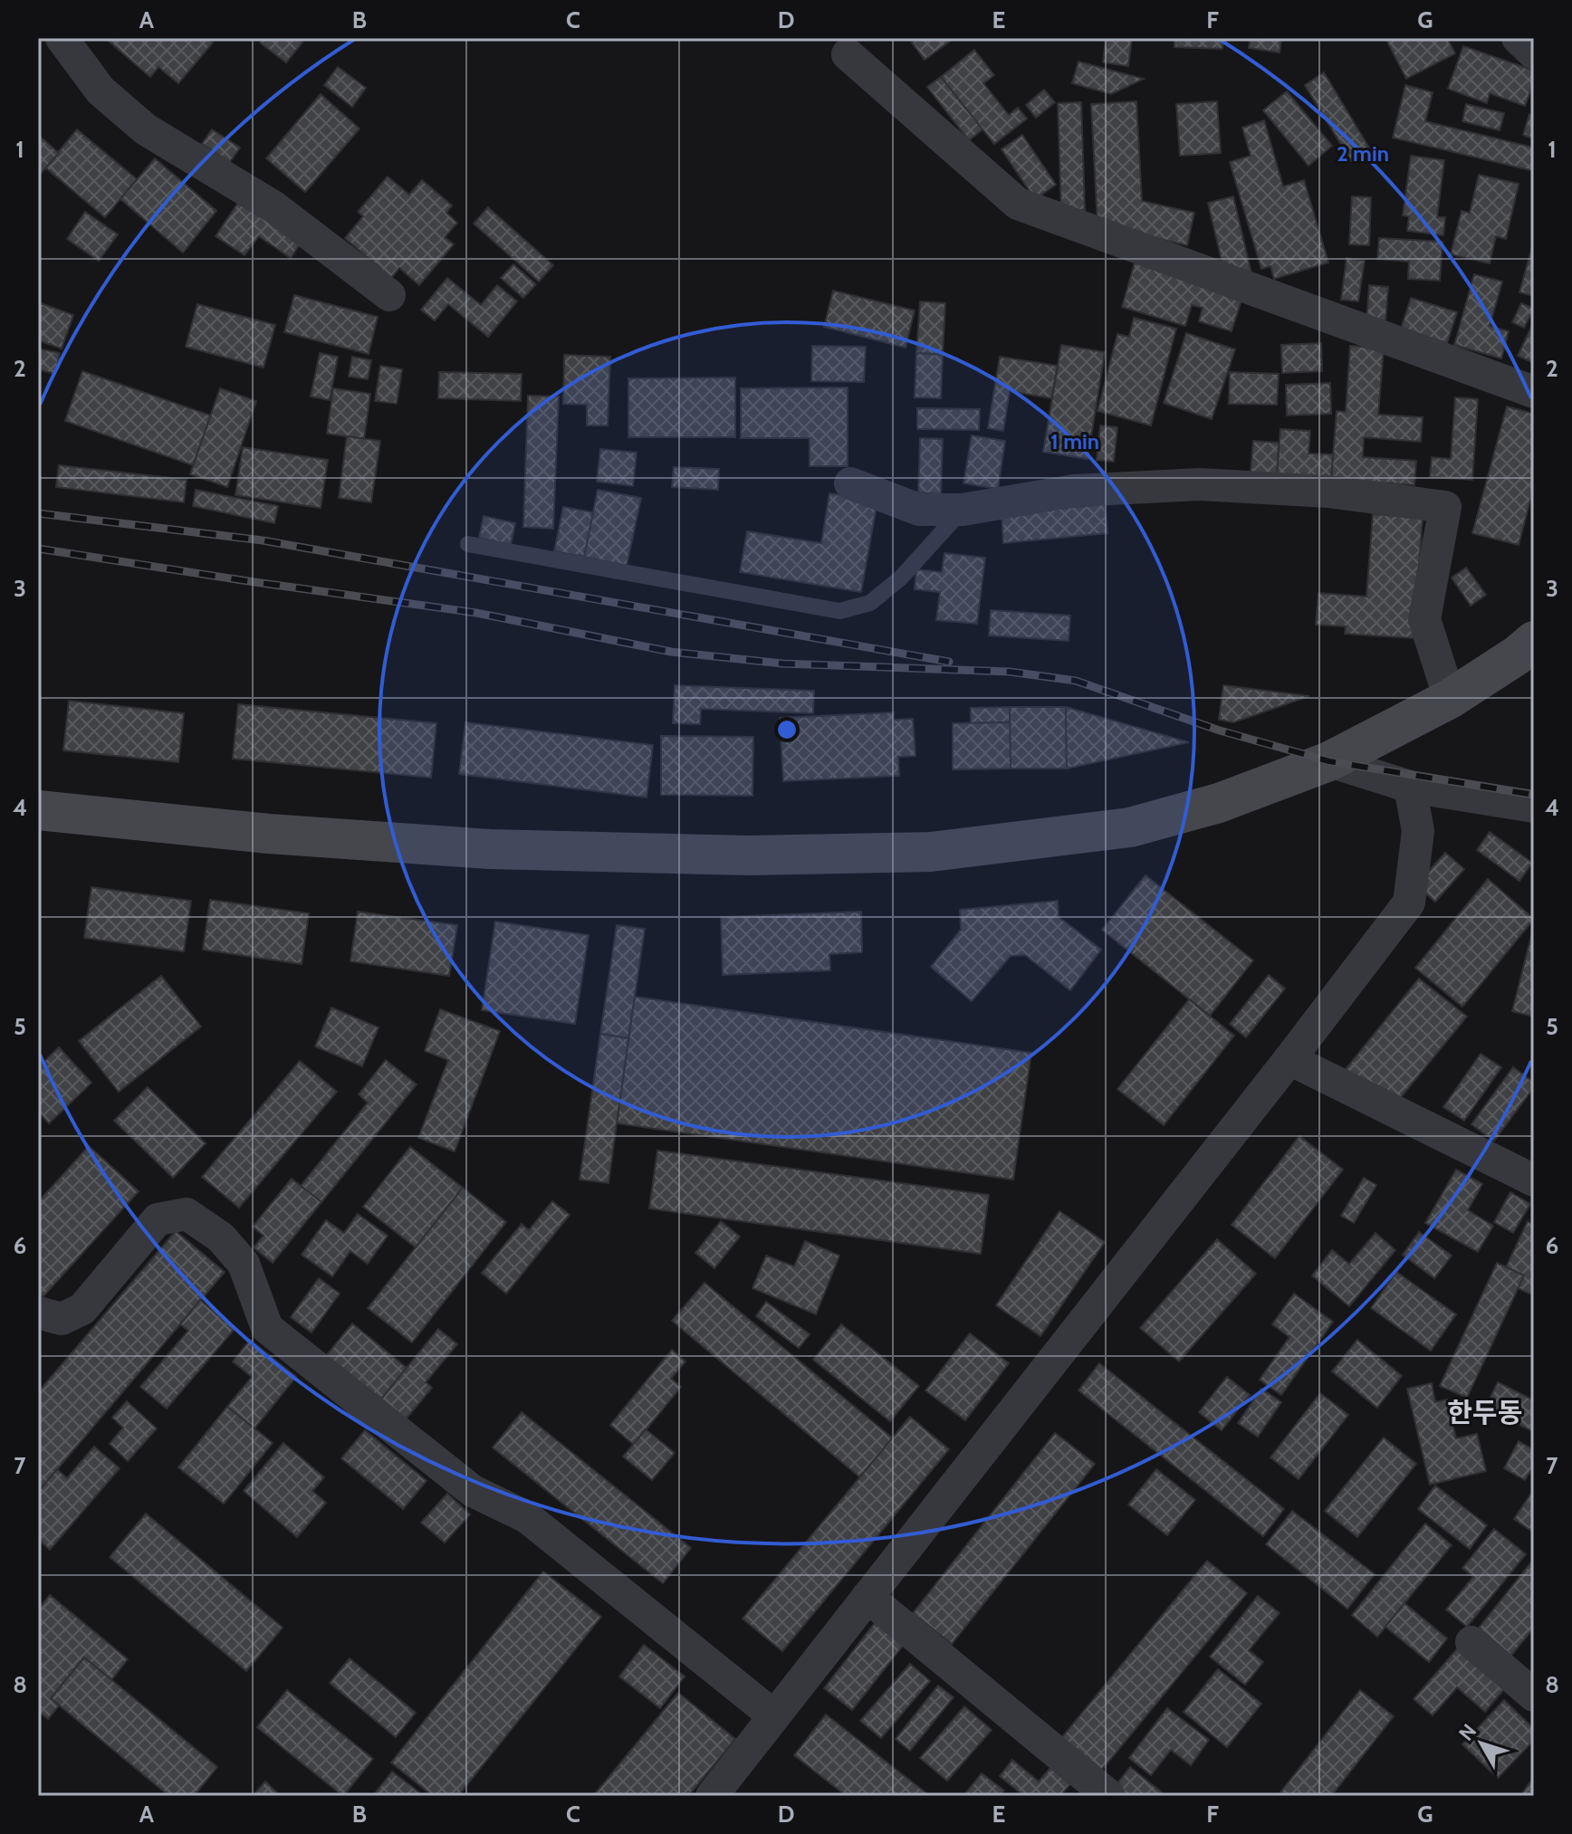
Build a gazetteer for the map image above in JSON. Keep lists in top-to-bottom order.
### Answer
{
  "districts": ["한두동"],
  "north": "top left",
  "grid": {
    "columns": [
      "A",
      "B",
      "C",
      "D",
      "E",
      "F",
      "G"
    ],
    "rows": [
      "1",
      "2",
      "3",
      "4",
      "5",
      "6",
      "7",
      "8"
    ]
  },
  "rings": ["2 min", "1 min"]
}
